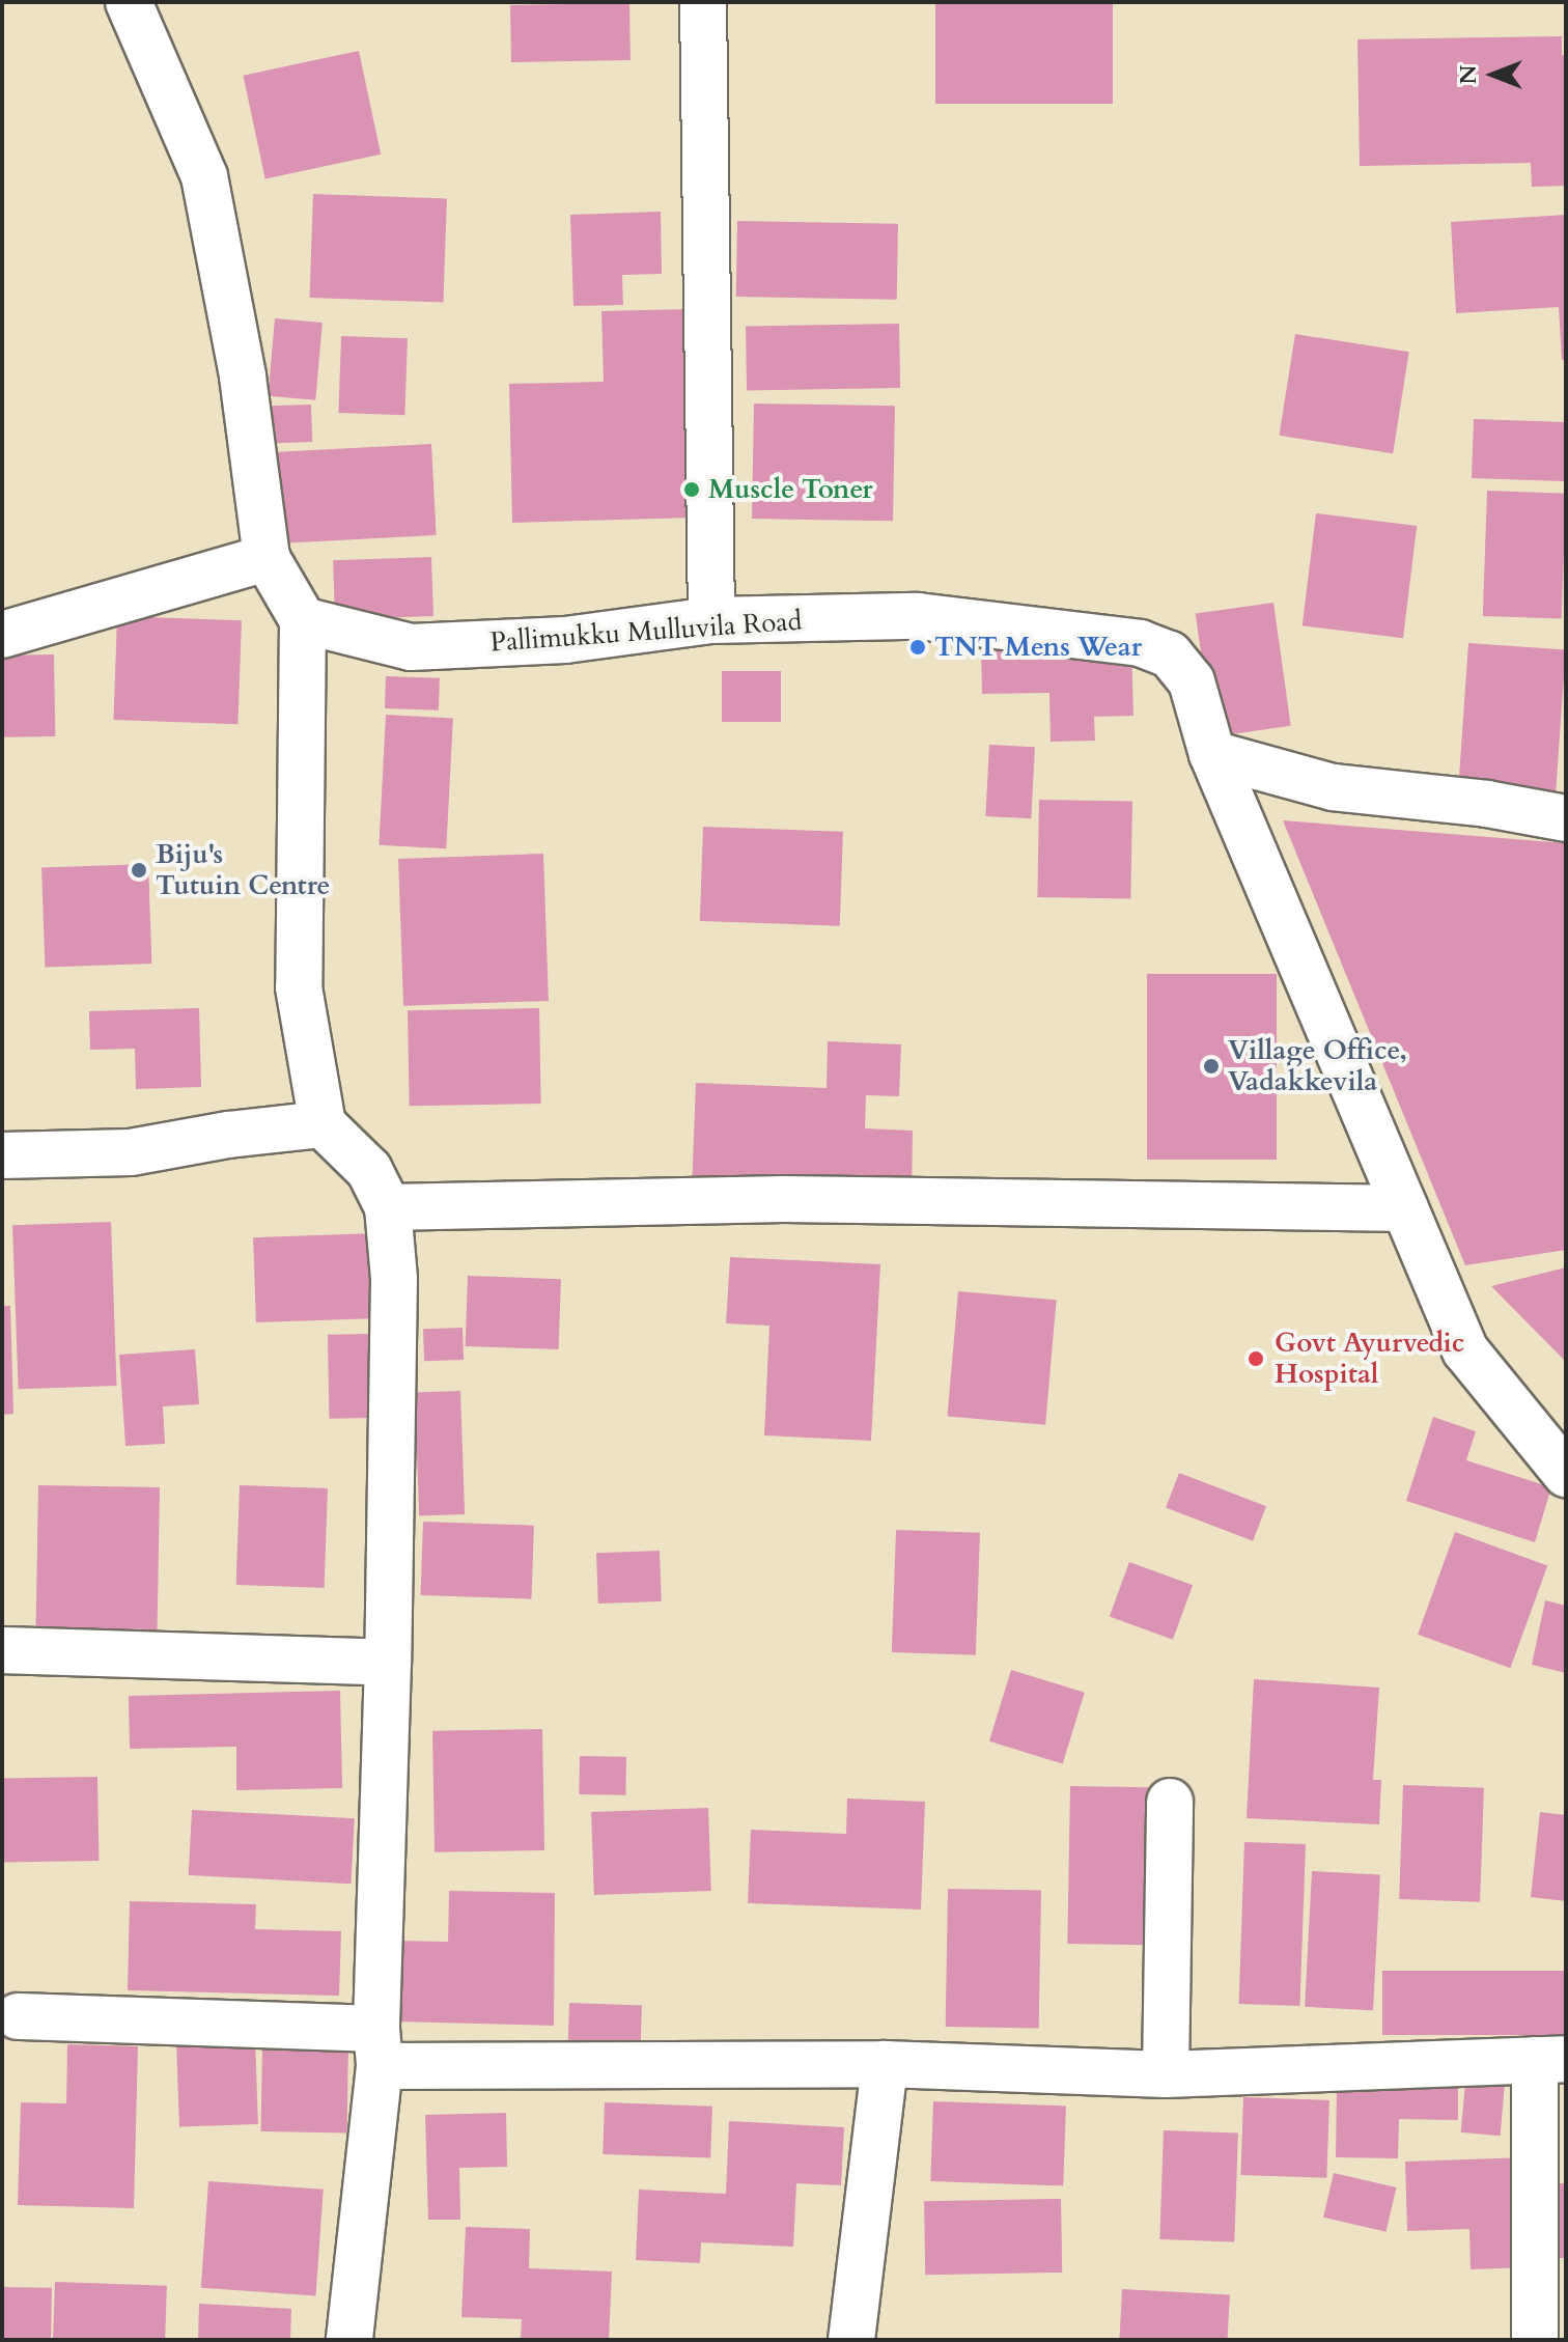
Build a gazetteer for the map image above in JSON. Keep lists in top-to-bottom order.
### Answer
{
  "streets": {
    "street": ["Pallimukku Mulluvila Road"]
  },
  "places": [
    "Muscle Toner",
    "TNT Mens Wear",
    "Biju's Tutuin Centre",
    "Village Office, Vadakkevila",
    "Govt Ayurvedic Hospital"
  ],
  "north": "left"
}
